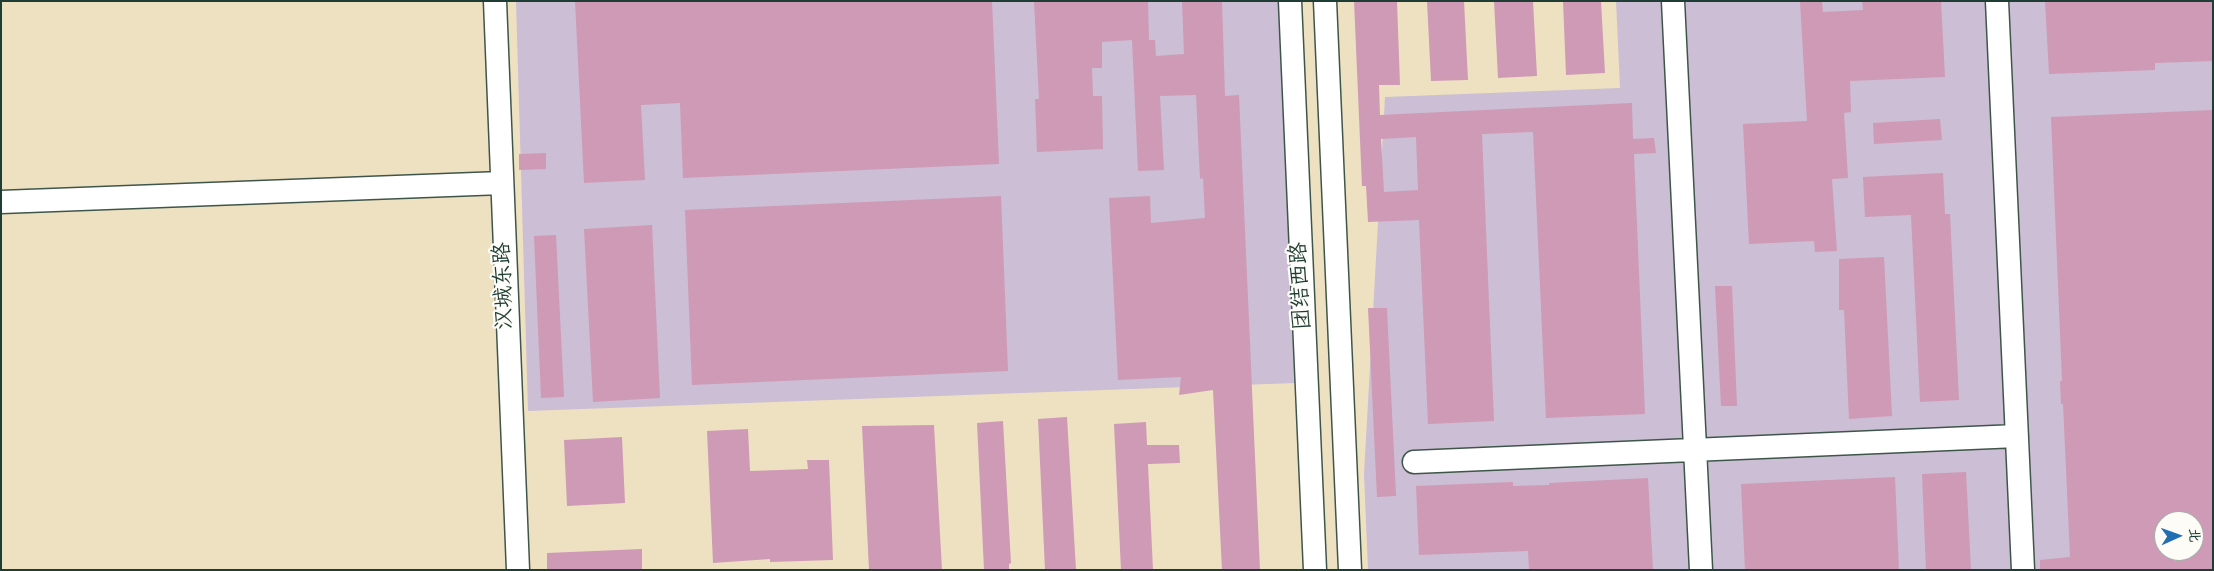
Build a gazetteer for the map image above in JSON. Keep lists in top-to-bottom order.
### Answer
{
  "streets": {
    "street": ["汉城东路", "团结西路"]
  },
  "north": "right"
}
